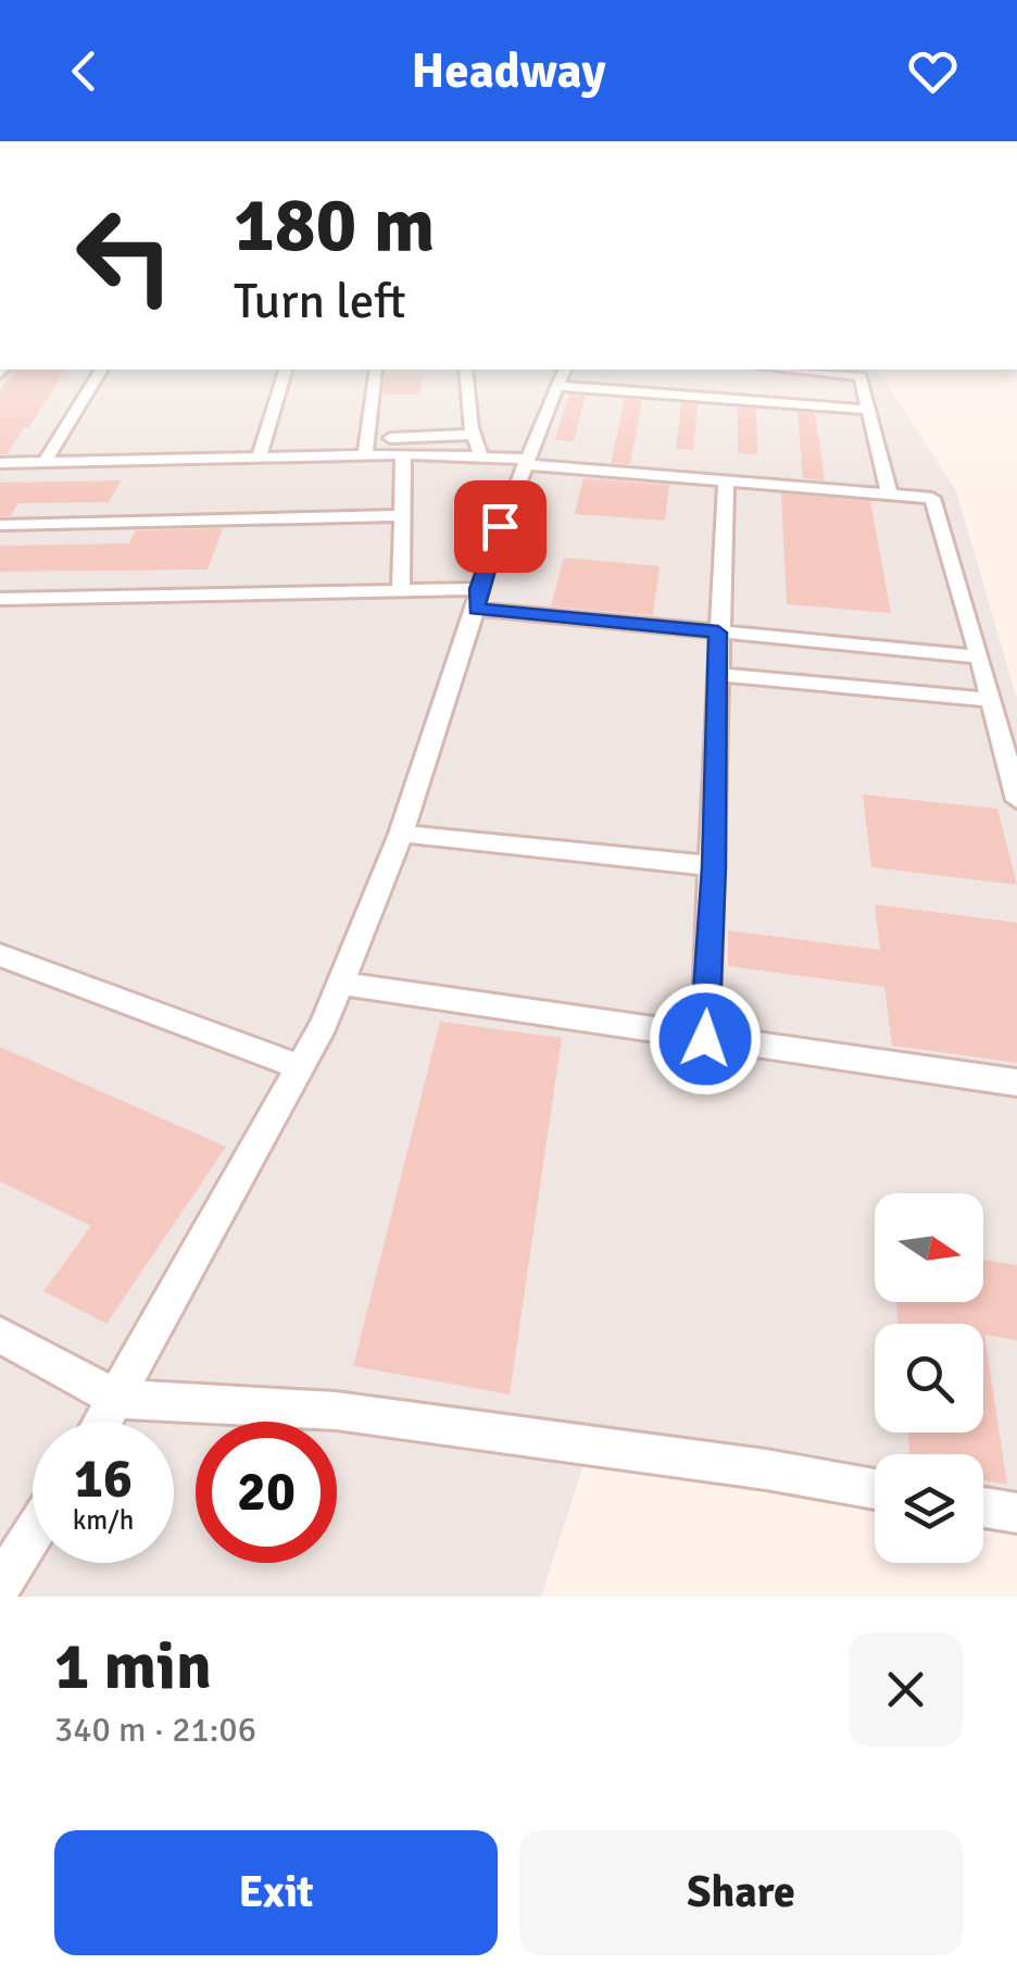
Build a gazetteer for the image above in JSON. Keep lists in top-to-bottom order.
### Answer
{
  "north": "right",
  "page": {
    "header": "Headway",
    "turn": ["180 m", "Turn left"],
    "speed": "16 km/h",
    "limit": "20",
    "heading": ["1 min", "340 m · 21:06"],
    "buttons": ["Exit", "Share"]
  }
}
